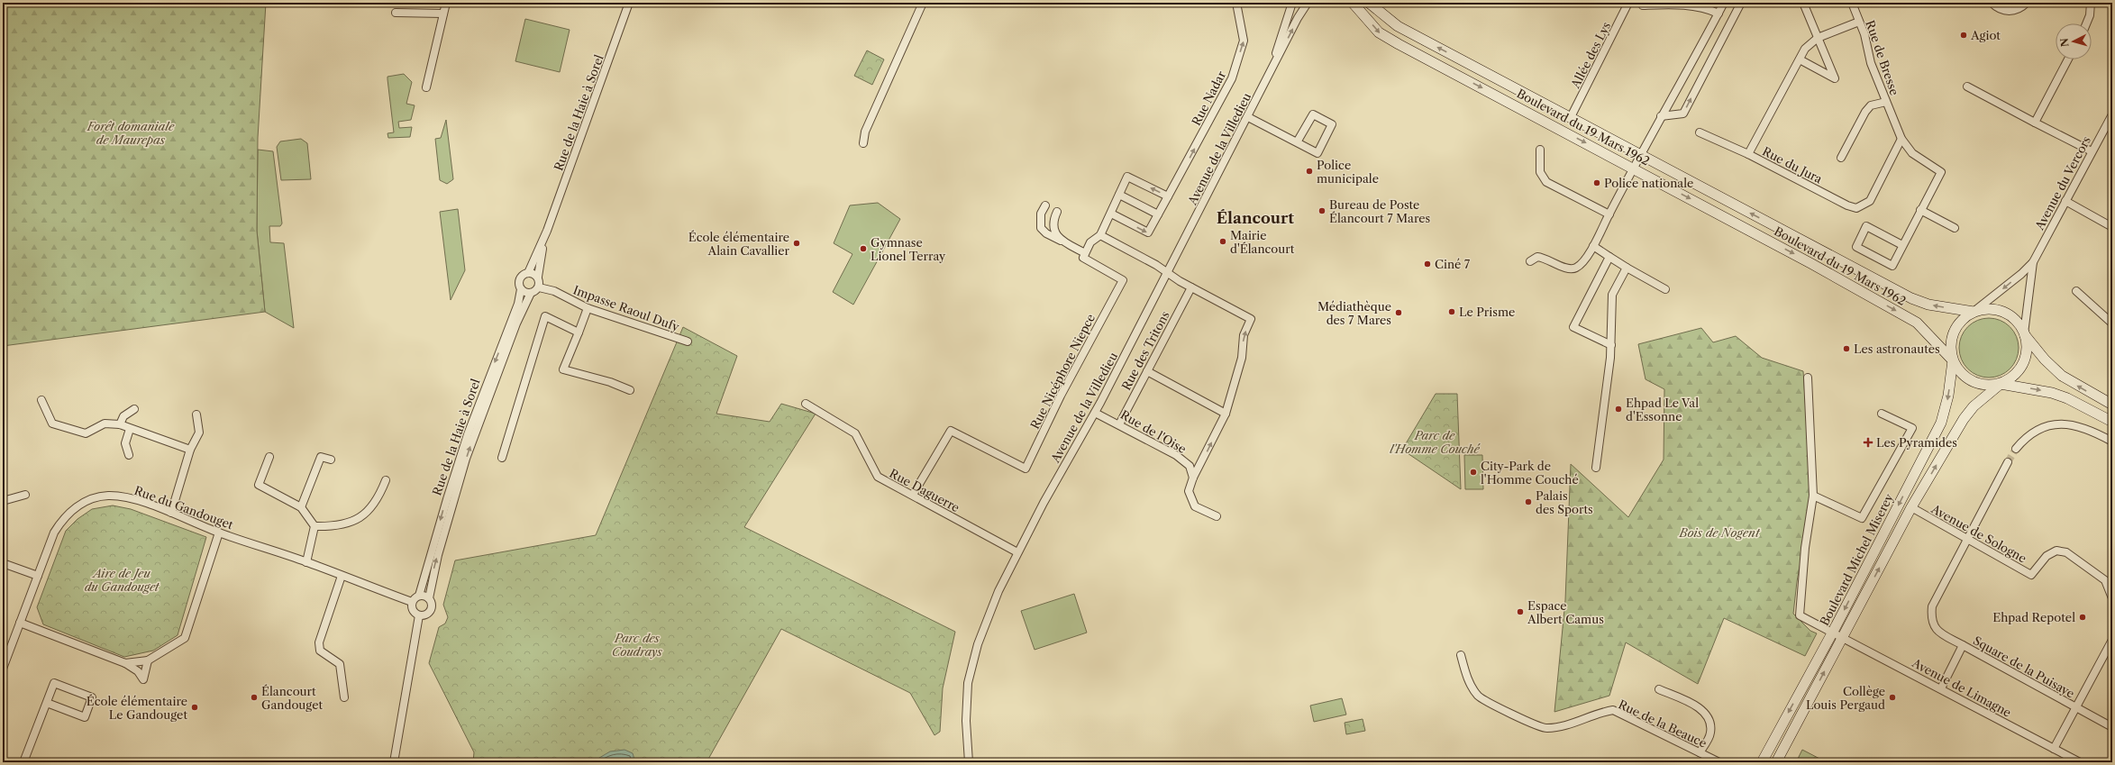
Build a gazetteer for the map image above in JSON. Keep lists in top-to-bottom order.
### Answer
{
  "streets": {
    "street": [
      "Allée des Lys",
      "Rue de Bresse",
      "Rue Nadar",
      "Rue de la Haie à Sorel",
      "Boulevard du 19 Mars 1962",
      "Avenue de la Villedieu",
      "Rue du Jura",
      "Avenue du Vercors",
      "Impasse Raoul Dufy",
      "Rue des Tritons",
      "Rue Nicéphore Niepce",
      "Rue de l'Oise",
      "Rue Daguerre",
      "Rue du Gandouget",
      "Avenue de Sologne",
      "Boulevard Michel Miserey",
      "Square de la Puisaye",
      "Avenue de Limagne",
      "Rue de la Beauce"
    ]
  },
  "crossings": [
    ["Allée des Lys", "Boulevard du 19 Mars 1962"],
    ["Rue de Bresse", "Rue du Jura"],
    ["Rue de la Haie à Sorel", "Impasse Raoul Dufy"],
    ["Rue de la Haie à Sorel", "Rue du Gandouget"],
    ["Boulevard du 19 Mars 1962", "Avenue du Vercors"],
    ["Boulevard du 19 Mars 1962", "Boulevard Michel Miserey"],
    ["Avenue de la Villedieu", "Rue de l'Oise"],
    ["Avenue de la Villedieu", "Rue Daguerre"],
    ["Avenue du Vercors", "Boulevard Michel Miserey"],
    ["Rue des Tritons", "Rue de l'Oise"],
    ["Rue Nicéphore Niepce", "Rue Daguerre"],
    ["Avenue de Sologne", "Boulevard Michel Miserey"],
    ["Avenue de Sologne", "Square de la Puisaye"],
    ["Boulevard Michel Miserey", "Avenue de Limagne"]
  ],
  "one_way": ["Rue Nadar"],
  "districts": ["Élancourt"],
  "parks": [
    "Forêt domaniale de Maurepas",
    "Parc de l'Homme Couché",
    "Bois de Nogent",
    "Aire de Jeu du Gandouget",
    "Parc des Coudrays"
  ],
  "places": {
    "other": [
      "Agiot",
      "Police municipale",
      "Police nationale",
      "Bureau de Poste Élancourt 7 Mares",
      "Mairie d'Élancourt",
      "École élémentaire Alain Cavallier",
      "Gymnase Lionel Terray",
      "Ciné 7",
      "Le Prisme",
      "Médiathèque des 7 Mares",
      "Les astronautes",
      "Ehpad Le Val d'Essonne",
      "City-Park de l'Homme Couché",
      "Palais des Sports",
      "Espace Albert Camus",
      "Ehpad Repotel",
      "Élancourt Gandouget",
      "Collège Louis Pergaud",
      "École élémentaire Le Gandouget"
    ],
    "health": ["Les Pyramides"]
  },
  "north": "left"
}
